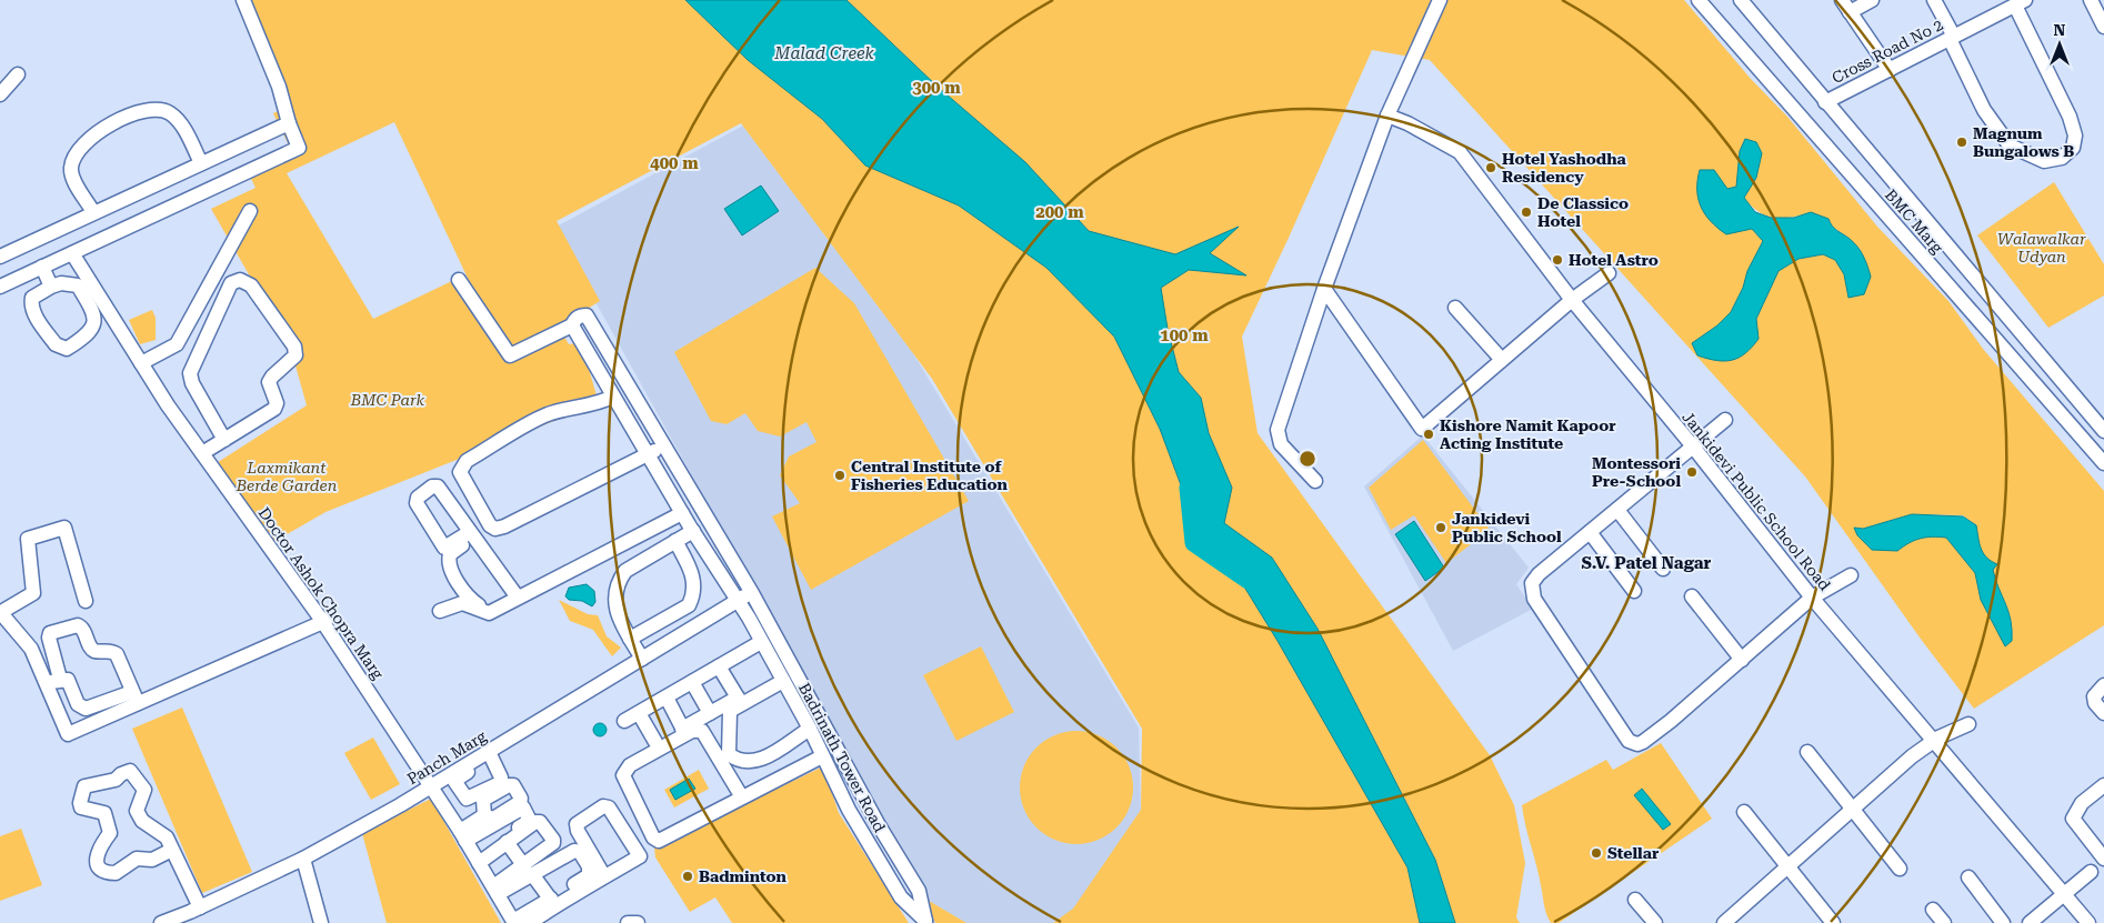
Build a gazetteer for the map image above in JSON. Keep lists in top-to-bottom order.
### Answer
{
  "streets": {
    "street": [
      "Cross Road No 2",
      "BMC Marg",
      "Jankidevi Public School Road",
      "Doctor Ashok Chopra Marg",
      "Panch Marg",
      "Badrinath Tower Road"
    ]
  },
  "crossings": [
    ["Cross Road No 2", "BMC Marg"],
    ["Doctor Ashok Chopra Marg", "Panch Marg"],
    ["Panch Marg", "Badrinath Tower Road"]
  ],
  "districts": ["S.V. Patel Nagar"],
  "water": ["Malad Creek"],
  "parks": ["Walawalkar Udyan", "BMC Park", "Laxmikant Berde Garden"],
  "places": [
    "Magnum Bungalows B",
    "Hotel Yashodha Residency",
    "De Classico Hotel",
    "Hotel Astro",
    "Kishore Namit Kapoor Acting Institute",
    "Montessori Pre-School",
    "Central Institute of Fisheries Education",
    "Jankidevi Public School",
    "Stellar",
    "Badminton"
  ],
  "north": "top",
  "rings": [
    "300 m",
    "400 m",
    "200 m",
    "100 m"
  ]
}
